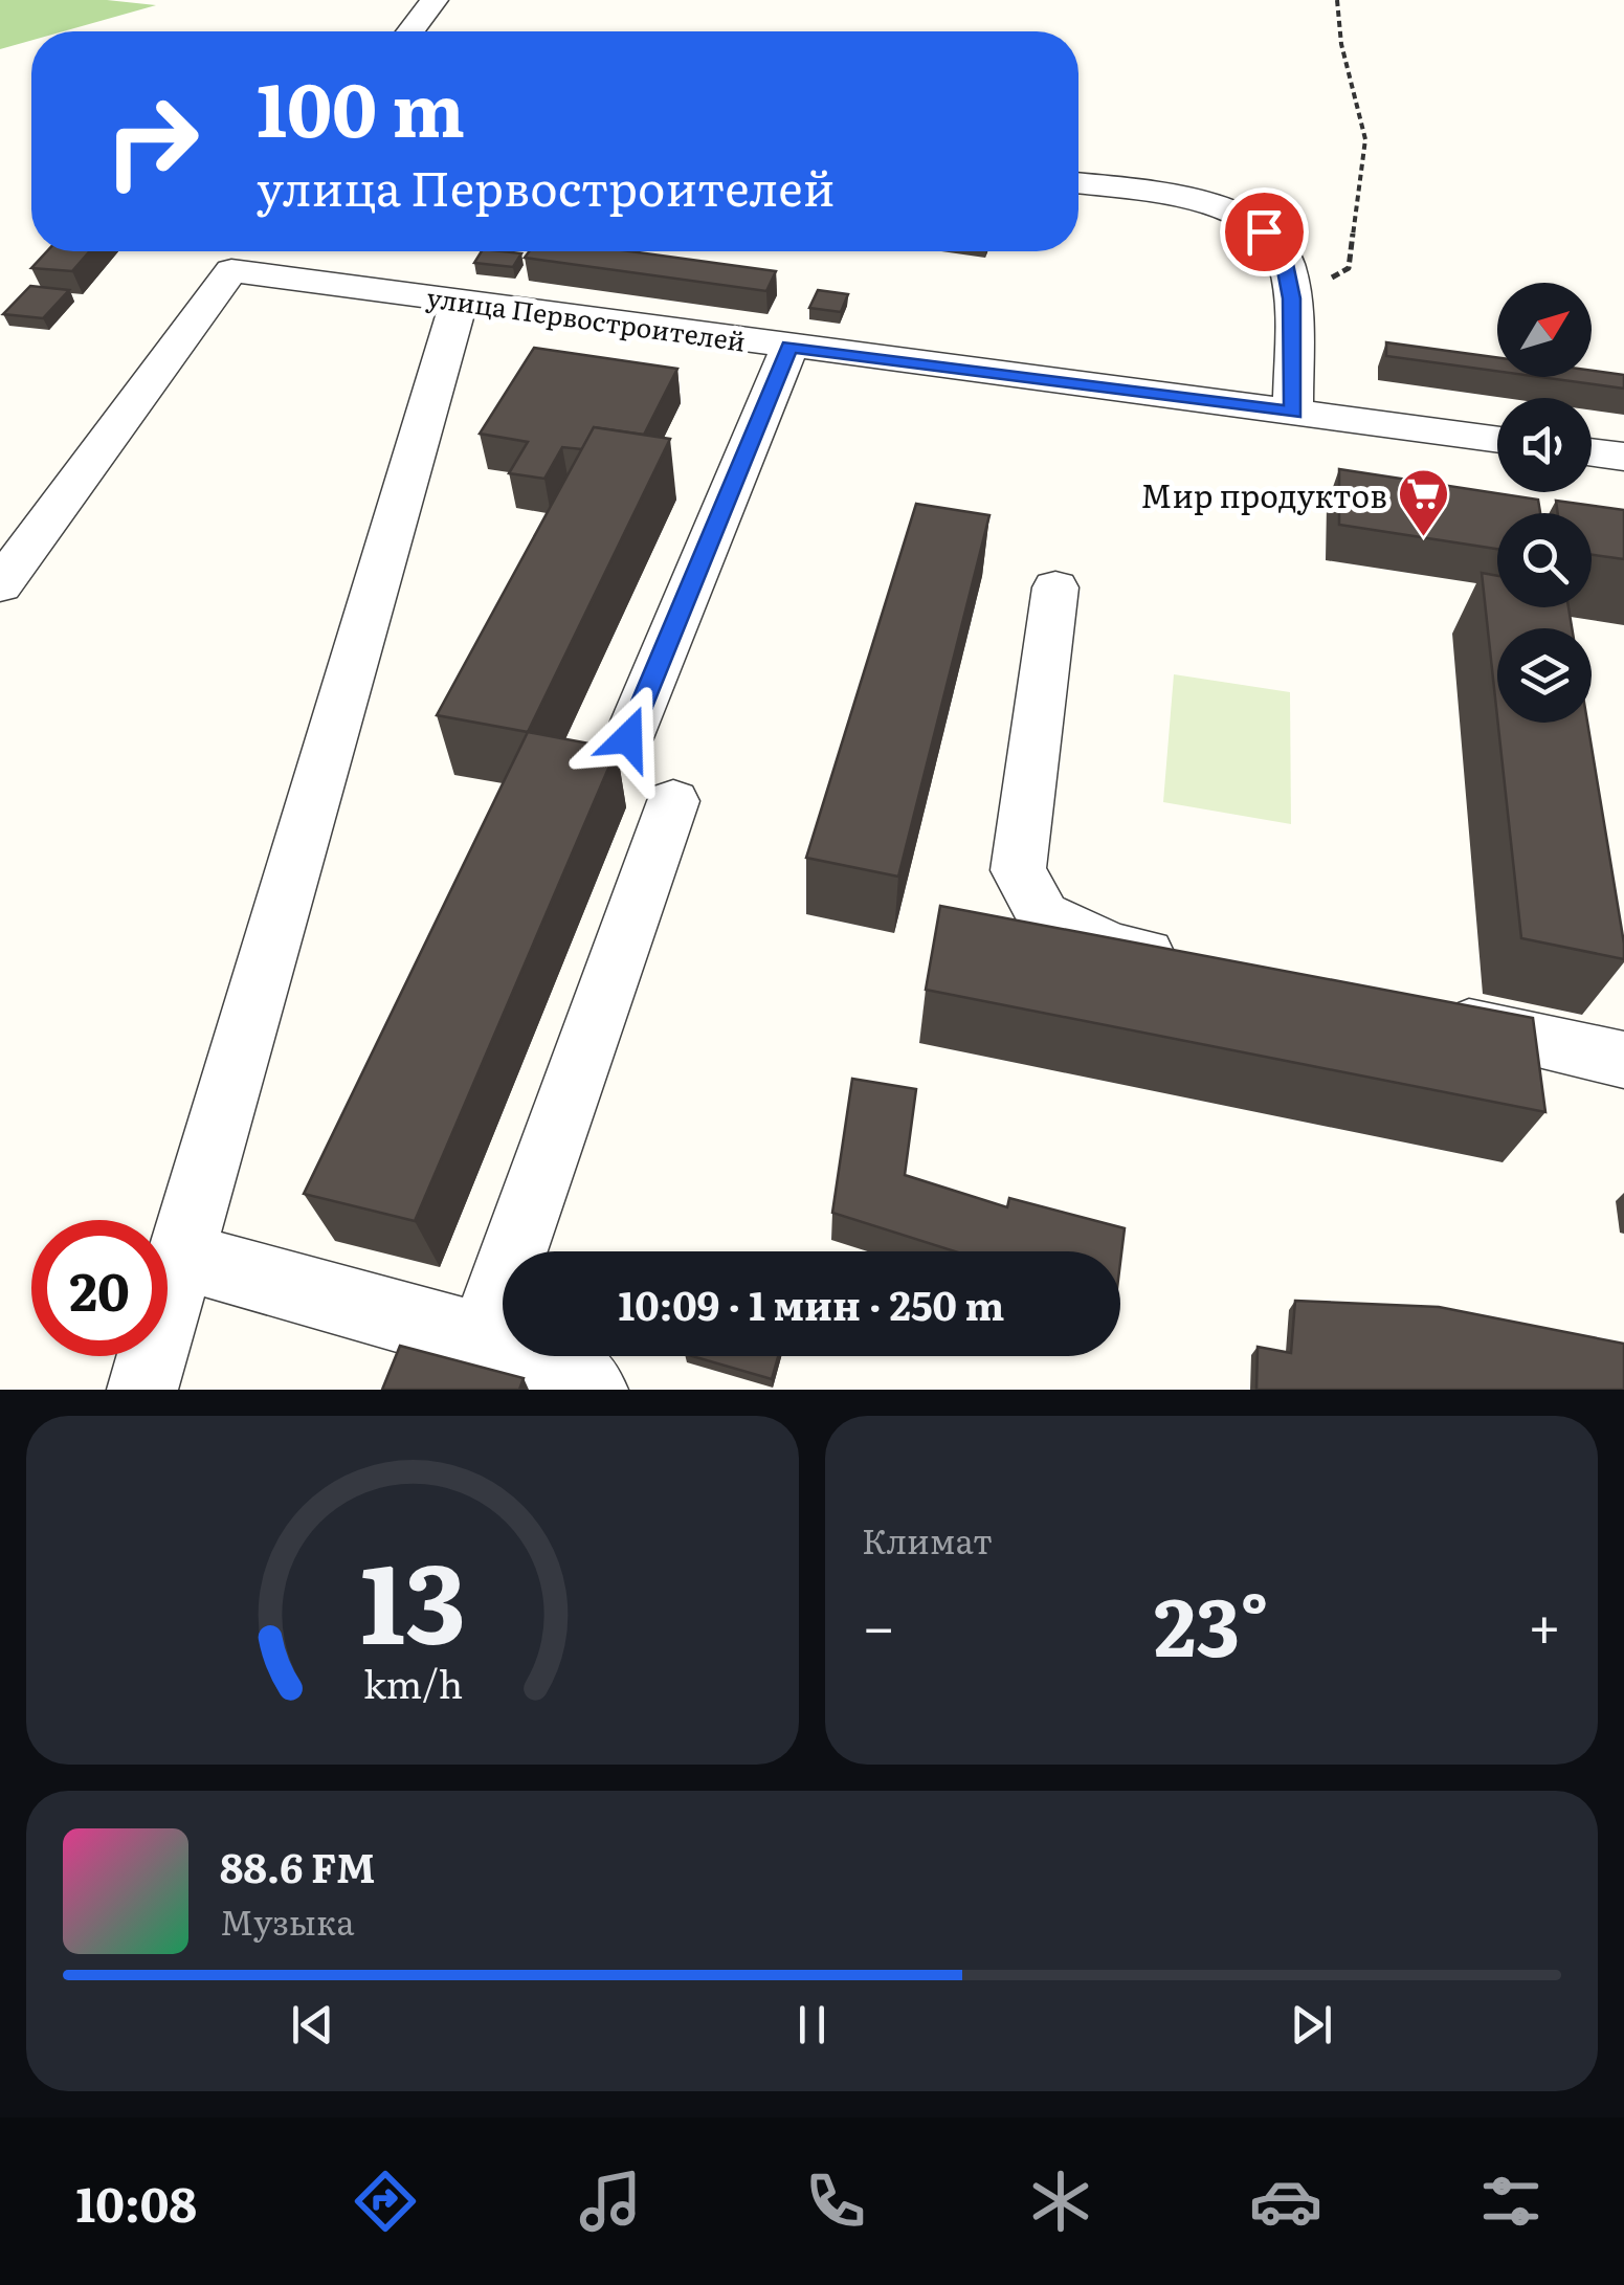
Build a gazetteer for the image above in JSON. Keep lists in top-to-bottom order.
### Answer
{
  "streets": {
    "street": ["улица Первостроителей"]
  },
  "places": {
    "supermarket": ["Мир продуктов"]
  },
  "north": "top right",
  "page": {
    "turn": ["100 m", "улица Первостроителей"],
    "limit": "20",
    "trip": "10:09 · 1 мин · 250 m",
    "tile": "Климат",
    "heat": ["−", "23°", "+"],
    "song": ["88.6 FM", "Музыка"],
    "tabs": "10:08",
    "gauge": ["13", "km/h"]
  }
}
